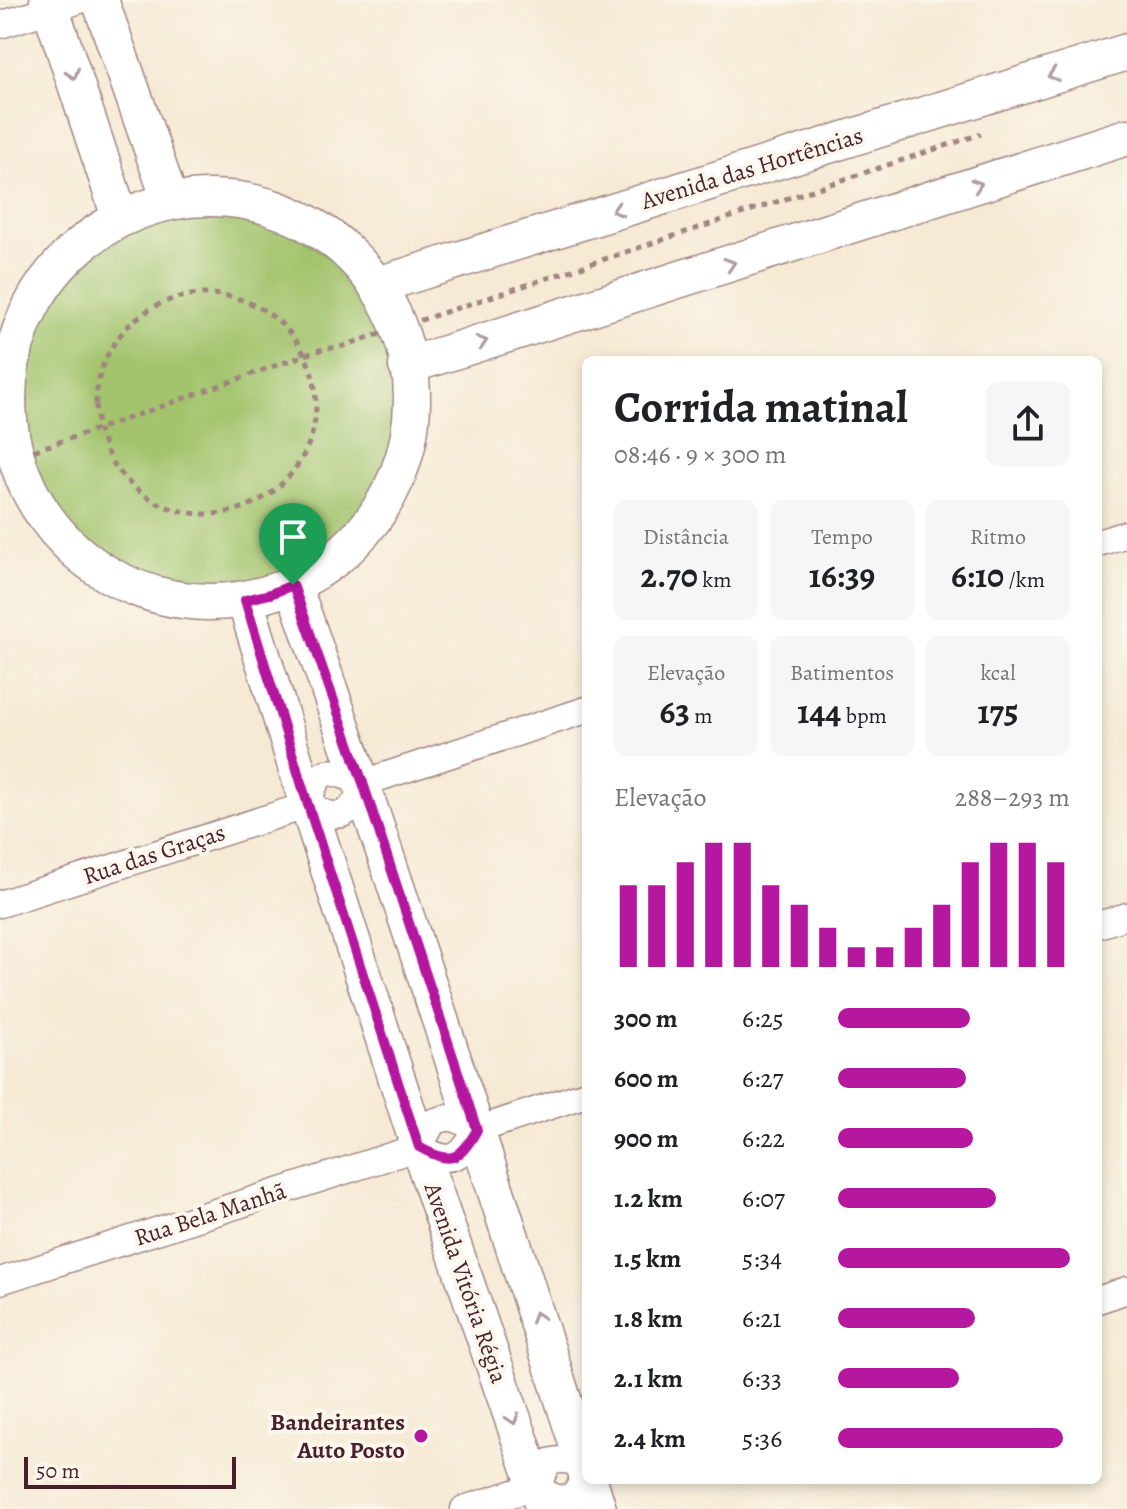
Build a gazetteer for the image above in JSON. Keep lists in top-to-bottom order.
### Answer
{
  "streets": {
    "street": [
      "Avenida das Hortências",
      "Rua das Graças",
      "Rua Bela Manhã",
      "Avenida Vitória Régia"
    ]
  },
  "crossings": [
    ["Rua das Graças", "Avenida Vitória Régia"],
    ["Rua Bela Manhã", "Avenida Vitória Régia"]
  ],
  "places": ["Bandeirantes Auto Posto"],
  "scale_bar": "50 m",
  "page": {
    "heading": ["Corrida matinal", "08:46 · 9 × 300 m"],
    "stats": [
      ["Distância", "2.70 km"],
      ["Tempo", "16:39"],
      ["Ritmo", "6:10 /km"],
      ["Elevação", "63 m"],
      ["Batimentos", "144 bpm"],
      ["kcal", "175"]
    ],
    "chart": ["Elevação", "288–293 m"],
    "list": [
      {
        "name": "300 m",
        "note": "6:25"
      },
      {
        "name": "600 m",
        "note": "6:27"
      },
      {
        "name": "900 m",
        "note": "6:22"
      },
      {
        "name": "1.2 km",
        "note": "6:07"
      },
      {
        "name": "1.5 km",
        "note": "5:34"
      },
      {
        "name": "1.8 km",
        "note": "6:21"
      },
      {
        "name": "2.1 km",
        "note": "6:33"
      },
      {
        "name": "2.4 km",
        "note": "5:36"
      }
    ],
    "scale": "50 m"
  }
}
